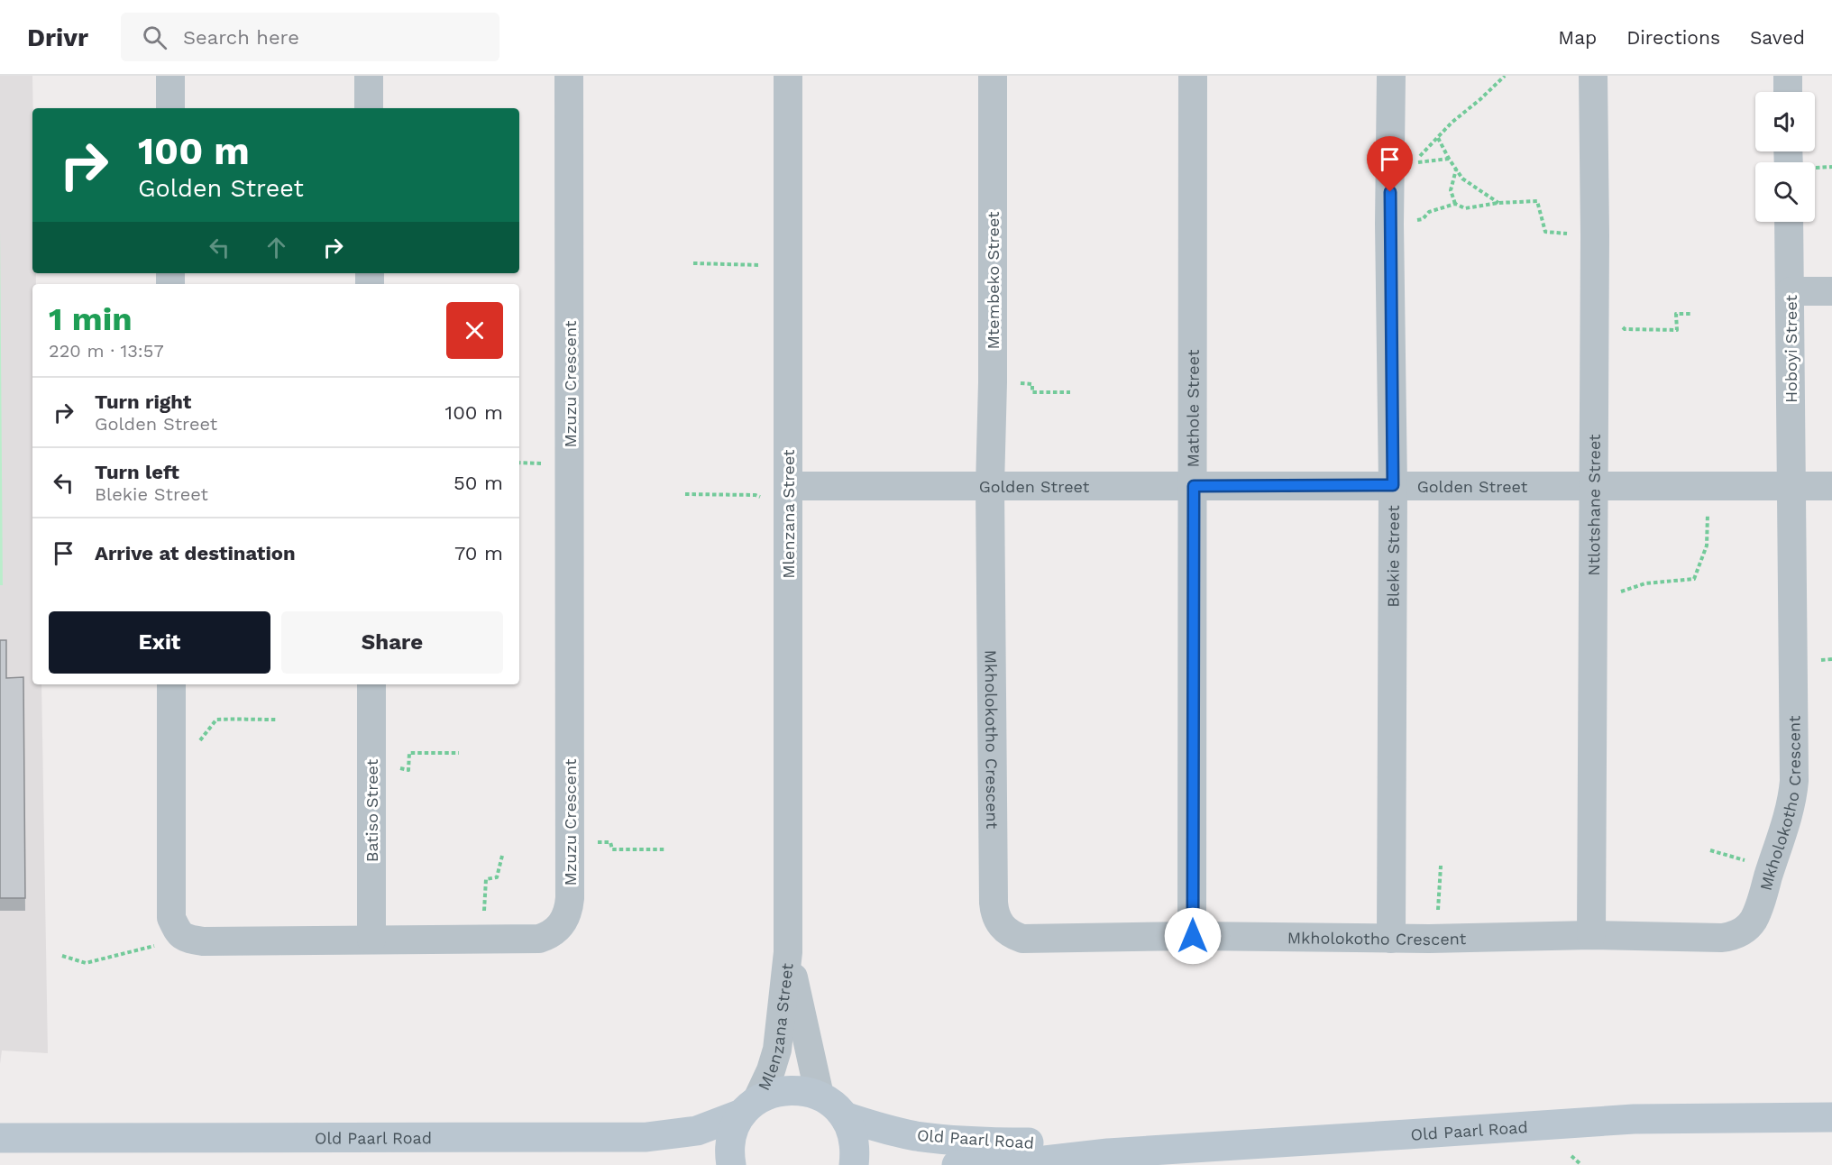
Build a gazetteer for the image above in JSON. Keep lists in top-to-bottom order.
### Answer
{
  "streets": {
    "main road": ["Old Paarl Road"],
    "street": [
      "Mtembeko Street",
      "Hoboyi Street",
      "Mzuzu Crescent",
      "Mathole Street",
      "Golden Street",
      "Ntlotshane Street",
      "Mlenzana Street",
      "Blekie Street",
      "Mkholokotho Crescent",
      "Batiso Street"
    ]
  },
  "crossings": [
    ["Mtembeko Street", "Golden Street"],
    ["Mtembeko Street", "Mkholokotho Crescent"],
    ["Hoboyi Street", "Golden Street"],
    ["Hoboyi Street", "Mkholokotho Crescent"],
    ["Mzuzu Crescent", "Batiso Street"],
    ["Mathole Street", "Golden Street"],
    ["Mathole Street", "Mkholokotho Crescent"],
    ["Golden Street", "Ntlotshane Street"],
    ["Golden Street", "Mlenzana Street"],
    ["Golden Street", "Blekie Street"],
    ["Golden Street", "Mkholokotho Crescent"],
    ["Ntlotshane Street", "Mkholokotho Crescent"],
    ["Mlenzana Street", "Old Paarl Road"],
    ["Blekie Street", "Mkholokotho Crescent"]
  ],
  "page": {
    "header": "Drivr",
    "search": "Search here",
    "nav": ["Map", "Directions", "Saved"],
    "turn": ["100 m", "Golden Street"],
    "heading": ["1 min", "220 m · 13:57"],
    "list": [
      {
        "name": "Turn right",
        "note": "Golden Street",
        "value": "100 m"
      },
      {
        "name": "Turn left",
        "note": "Blekie Street",
        "value": "50 m"
      },
      {
        "name": "Arrive at destination",
        "value": "70 m"
      }
    ],
    "buttons": ["Exit", "Share"]
  }
}
